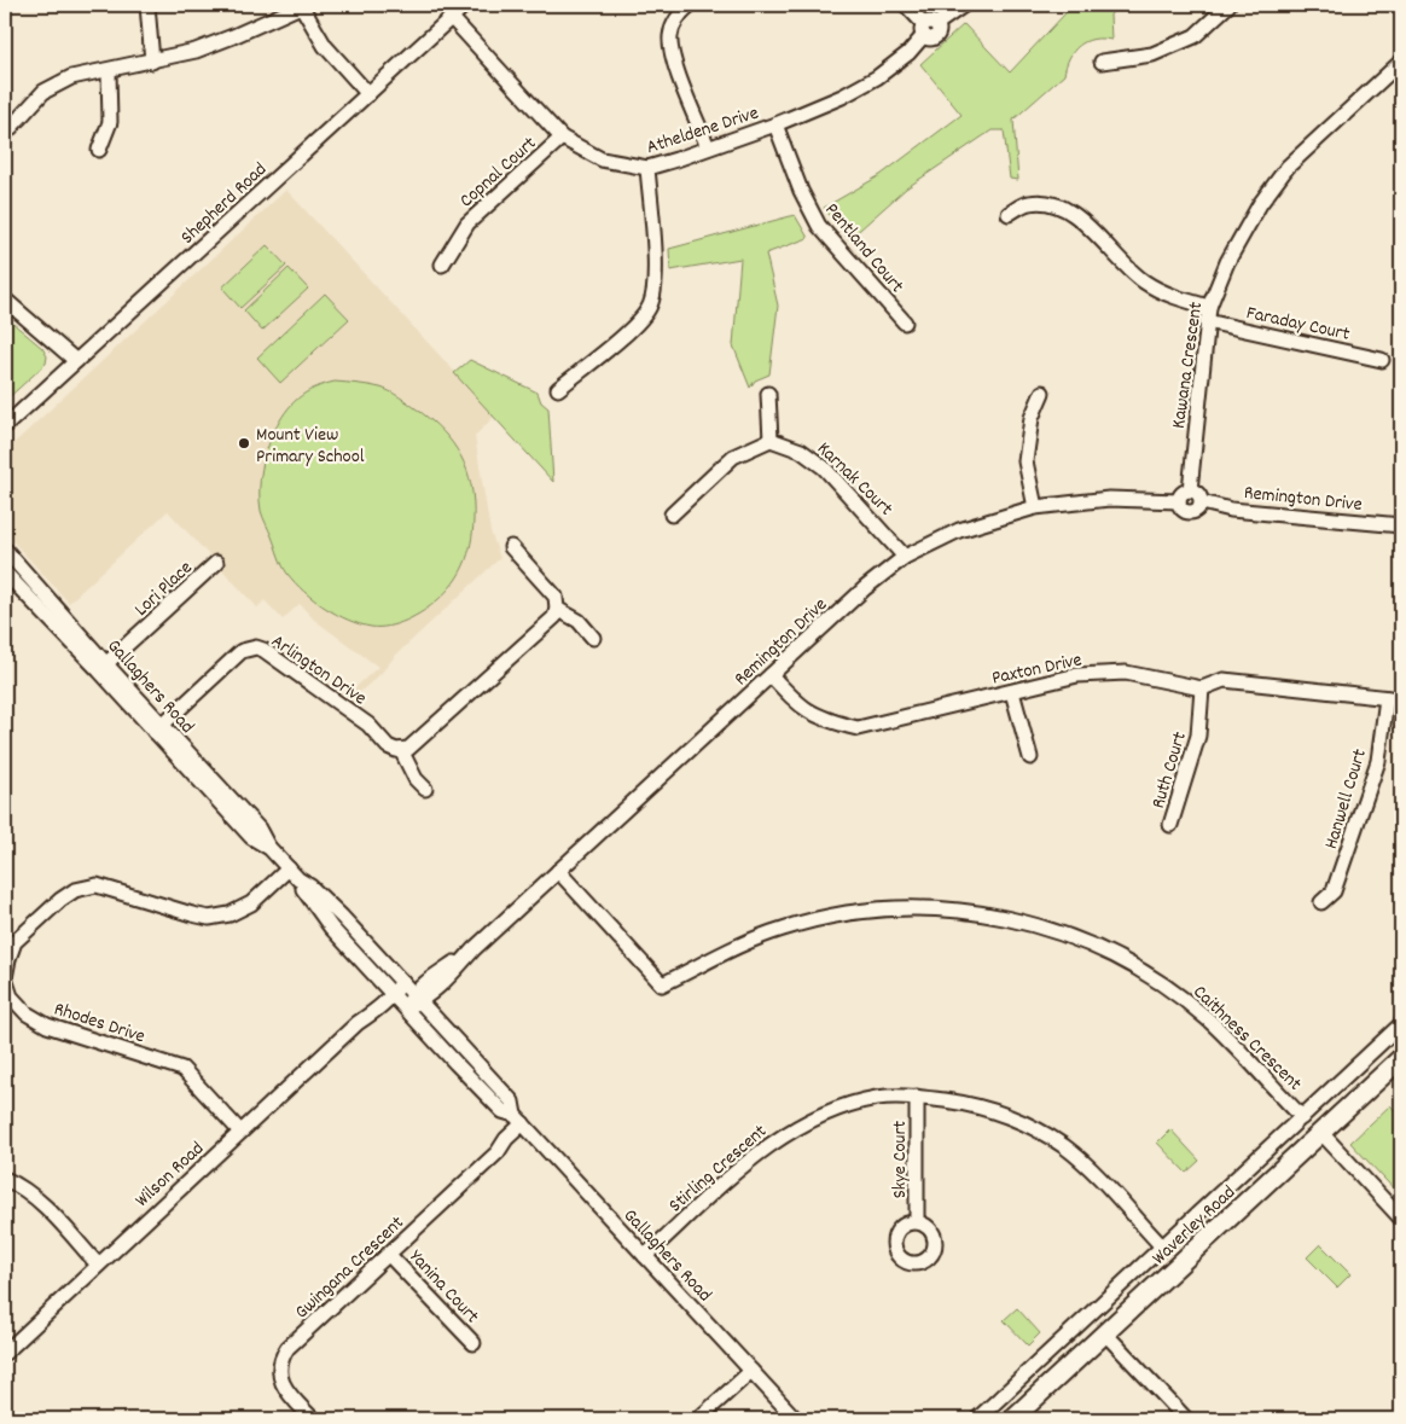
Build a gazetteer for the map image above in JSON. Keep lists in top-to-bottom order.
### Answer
{
  "streets": {
    "main road": ["Waverley Road"],
    "street": [
      "Atheldene Drive",
      "Copnal Court",
      "Shepherd Road",
      "Pentland Court",
      "Faraday Court",
      "Kawana Crescent",
      "Karnak Court",
      "Remington Drive",
      "Lori Place",
      "Paxton Drive",
      "Arlington Drive",
      "Gallaghers Road",
      "Ruth Court",
      "Hanwell Court",
      "Rhodes Drive",
      "Caithness Crescent",
      "Skye Court",
      "Stirling Crescent",
      "Wilson Road",
      "Gwingana Crescent",
      "Yanina Court"
    ]
  },
  "crossings": [
    ["Atheldene Drive", "Copnal Court"],
    ["Atheldene Drive", "Shepherd Road"],
    ["Atheldene Drive", "Pentland Court"],
    ["Faraday Court", "Kawana Crescent"],
    ["Kawana Crescent", "Remington Drive"],
    ["Karnak Court", "Remington Drive"],
    ["Remington Drive", "Paxton Drive"],
    ["Remington Drive", "Gallaghers Road"],
    ["Remington Drive", "Caithness Crescent"],
    ["Lori Place", "Gallaghers Road"],
    ["Paxton Drive", "Ruth Court"],
    ["Paxton Drive", "Hanwell Court"],
    ["Arlington Drive", "Gallaghers Road"],
    ["Gallaghers Road", "Rhodes Drive"],
    ["Gallaghers Road", "Stirling Crescent"],
    ["Gallaghers Road", "Wilson Road"],
    ["Gallaghers Road", "Gwingana Crescent"],
    ["Rhodes Drive", "Wilson Road"],
    ["Skye Court", "Stirling Crescent"],
    ["Gwingana Crescent", "Yanina Court"]
  ],
  "places": ["Mount View Primary School"]
}
